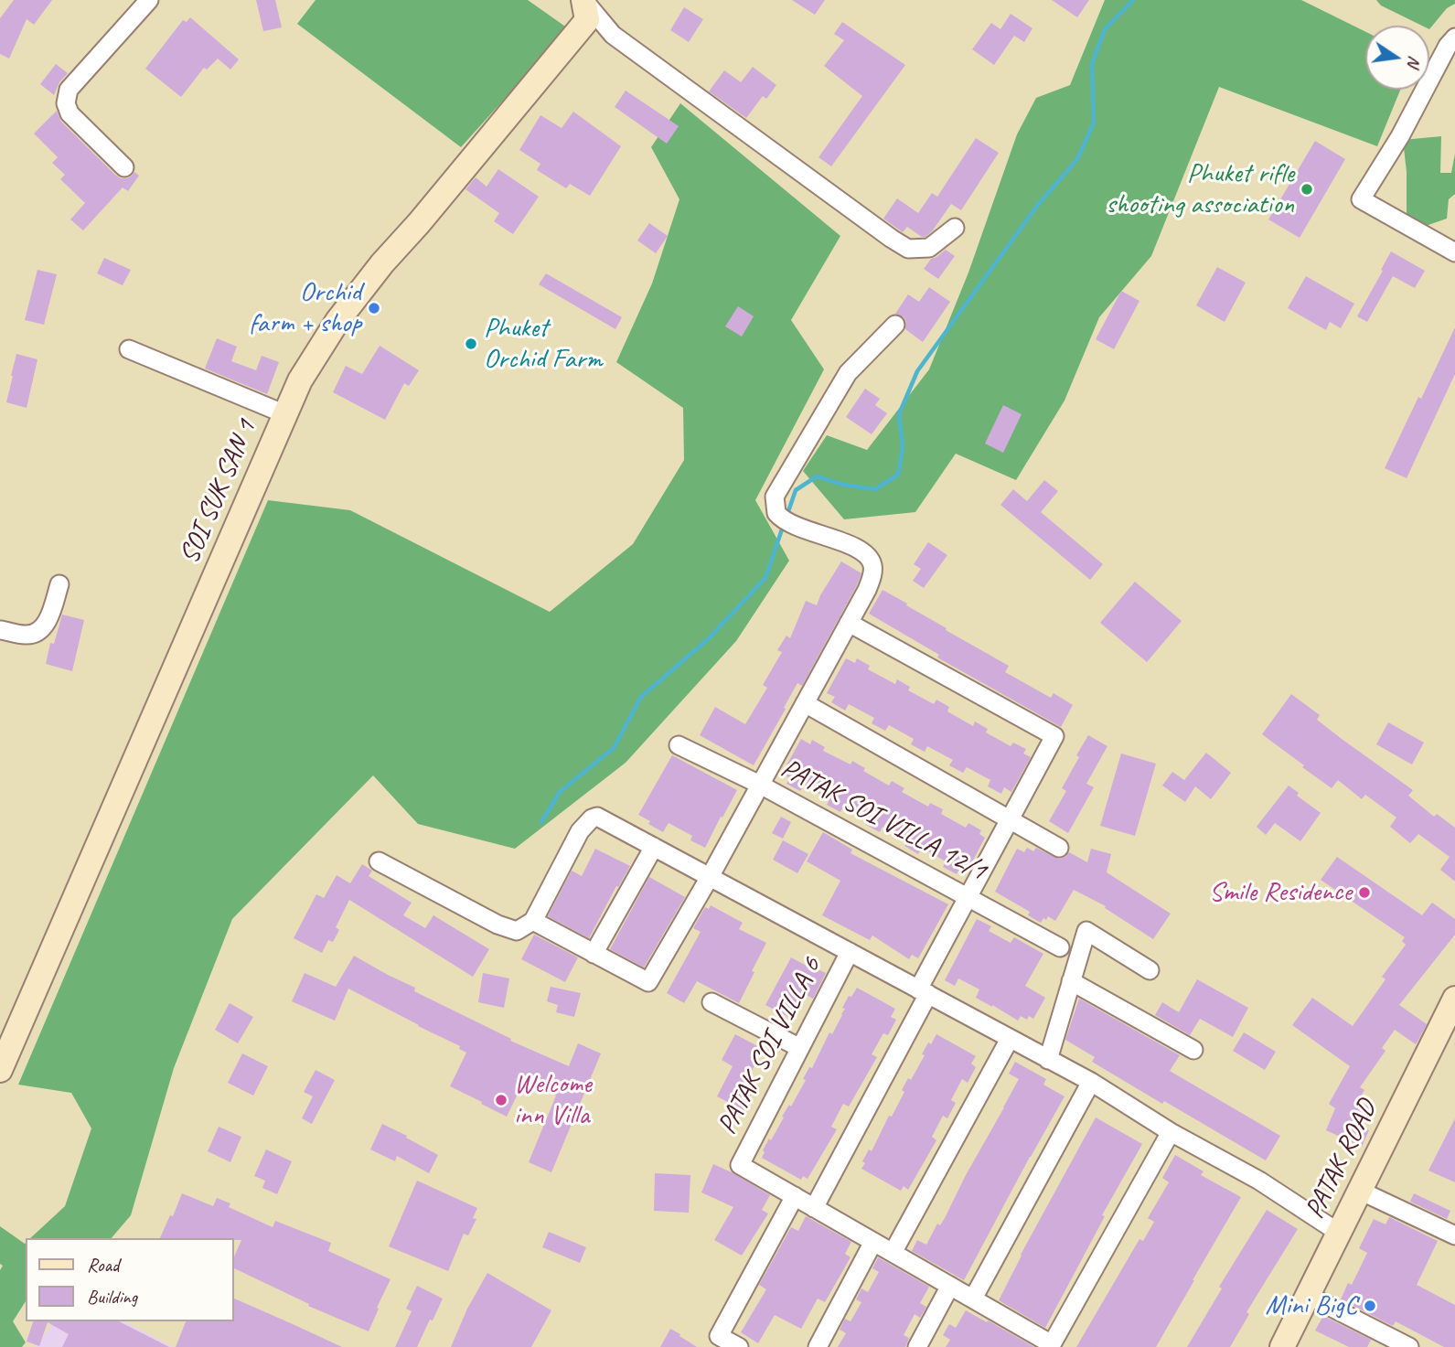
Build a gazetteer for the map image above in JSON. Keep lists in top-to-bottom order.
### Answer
{
  "streets": {
    "street": [
      "SOI SUK SAN 1",
      "PATAK SOI VILLA 12/1",
      "PATAK SOI VILLA 6",
      "PATAK ROAD"
    ]
  },
  "places": [
    "Phuket rifle shooting association",
    "Orchid farm + shop",
    "Phuket Orchid Farm",
    "Smile Residence",
    "Welcome inn Villa",
    "Mini BigC"
  ],
  "legend": ["Road", "Building"],
  "north": "right"
}
